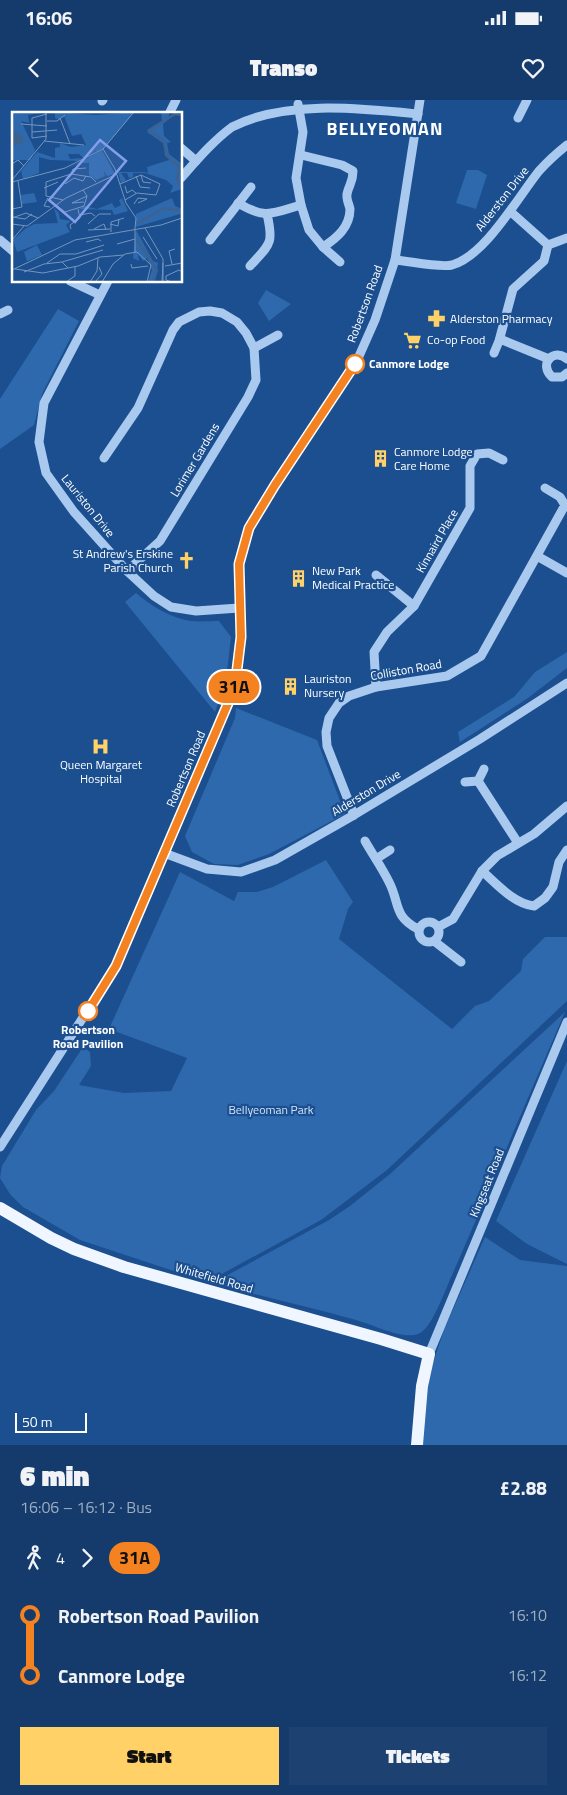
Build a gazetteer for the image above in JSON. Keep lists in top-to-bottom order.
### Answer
{
  "streets": {
    "main road": ["Whitefield Road"],
    "street": [
      "Alderston Drive",
      "Robertson Road",
      "Lorimer Gardens",
      "Lauriston Drive",
      "Kinnaird Place",
      "Colliston Road",
      "Kingseat Road"
    ]
  },
  "crossings": [
    ["Alderston Drive", "Robertson Road"],
    ["Alderston Drive", "Colliston Road"],
    ["Robertson Road", "Lauriston Drive"],
    ["Lorimer Gardens", "Lauriston Drive"],
    ["Kinnaird Place", "Colliston Road"],
    ["Kingseat Road", "Whitefield Road"]
  ],
  "districts": ["BELLYEOMAN"],
  "parks": ["Bellyeoman Park"],
  "places": {
    "pharmacy": ["Alderston Pharmacy"],
    "supermarket": ["Co-op Food"],
    "other": ["Canmore Lodge", "Robertson Road Pavilion"],
    "building": ["Canmore Lodge Care Home", "New Park Medical Practice", "Lauriston Nursery"],
    "church": ["St Andrew's Erskine Parish Church"],
    "hospital": ["Queen Margaret Hospital"]
  },
  "lines": ["bus line 31A"],
  "scale_bar": "50 m",
  "page": {
    "status": "16:06",
    "header": "Transo",
    "on_map": "31A",
    "scale": "50 m",
    "heading": ["6 min", "16:06 – 16:12 · Bus", "£2.88"],
    "legs": ["4", "31A"],
    "list": [
      {
        "name": "Robertson Road Pavilion",
        "value": "16:10"
      },
      {
        "name": "Canmore Lodge",
        "value": "16:12"
      }
    ],
    "buttons": ["Start", "Tickets"]
  }
}
